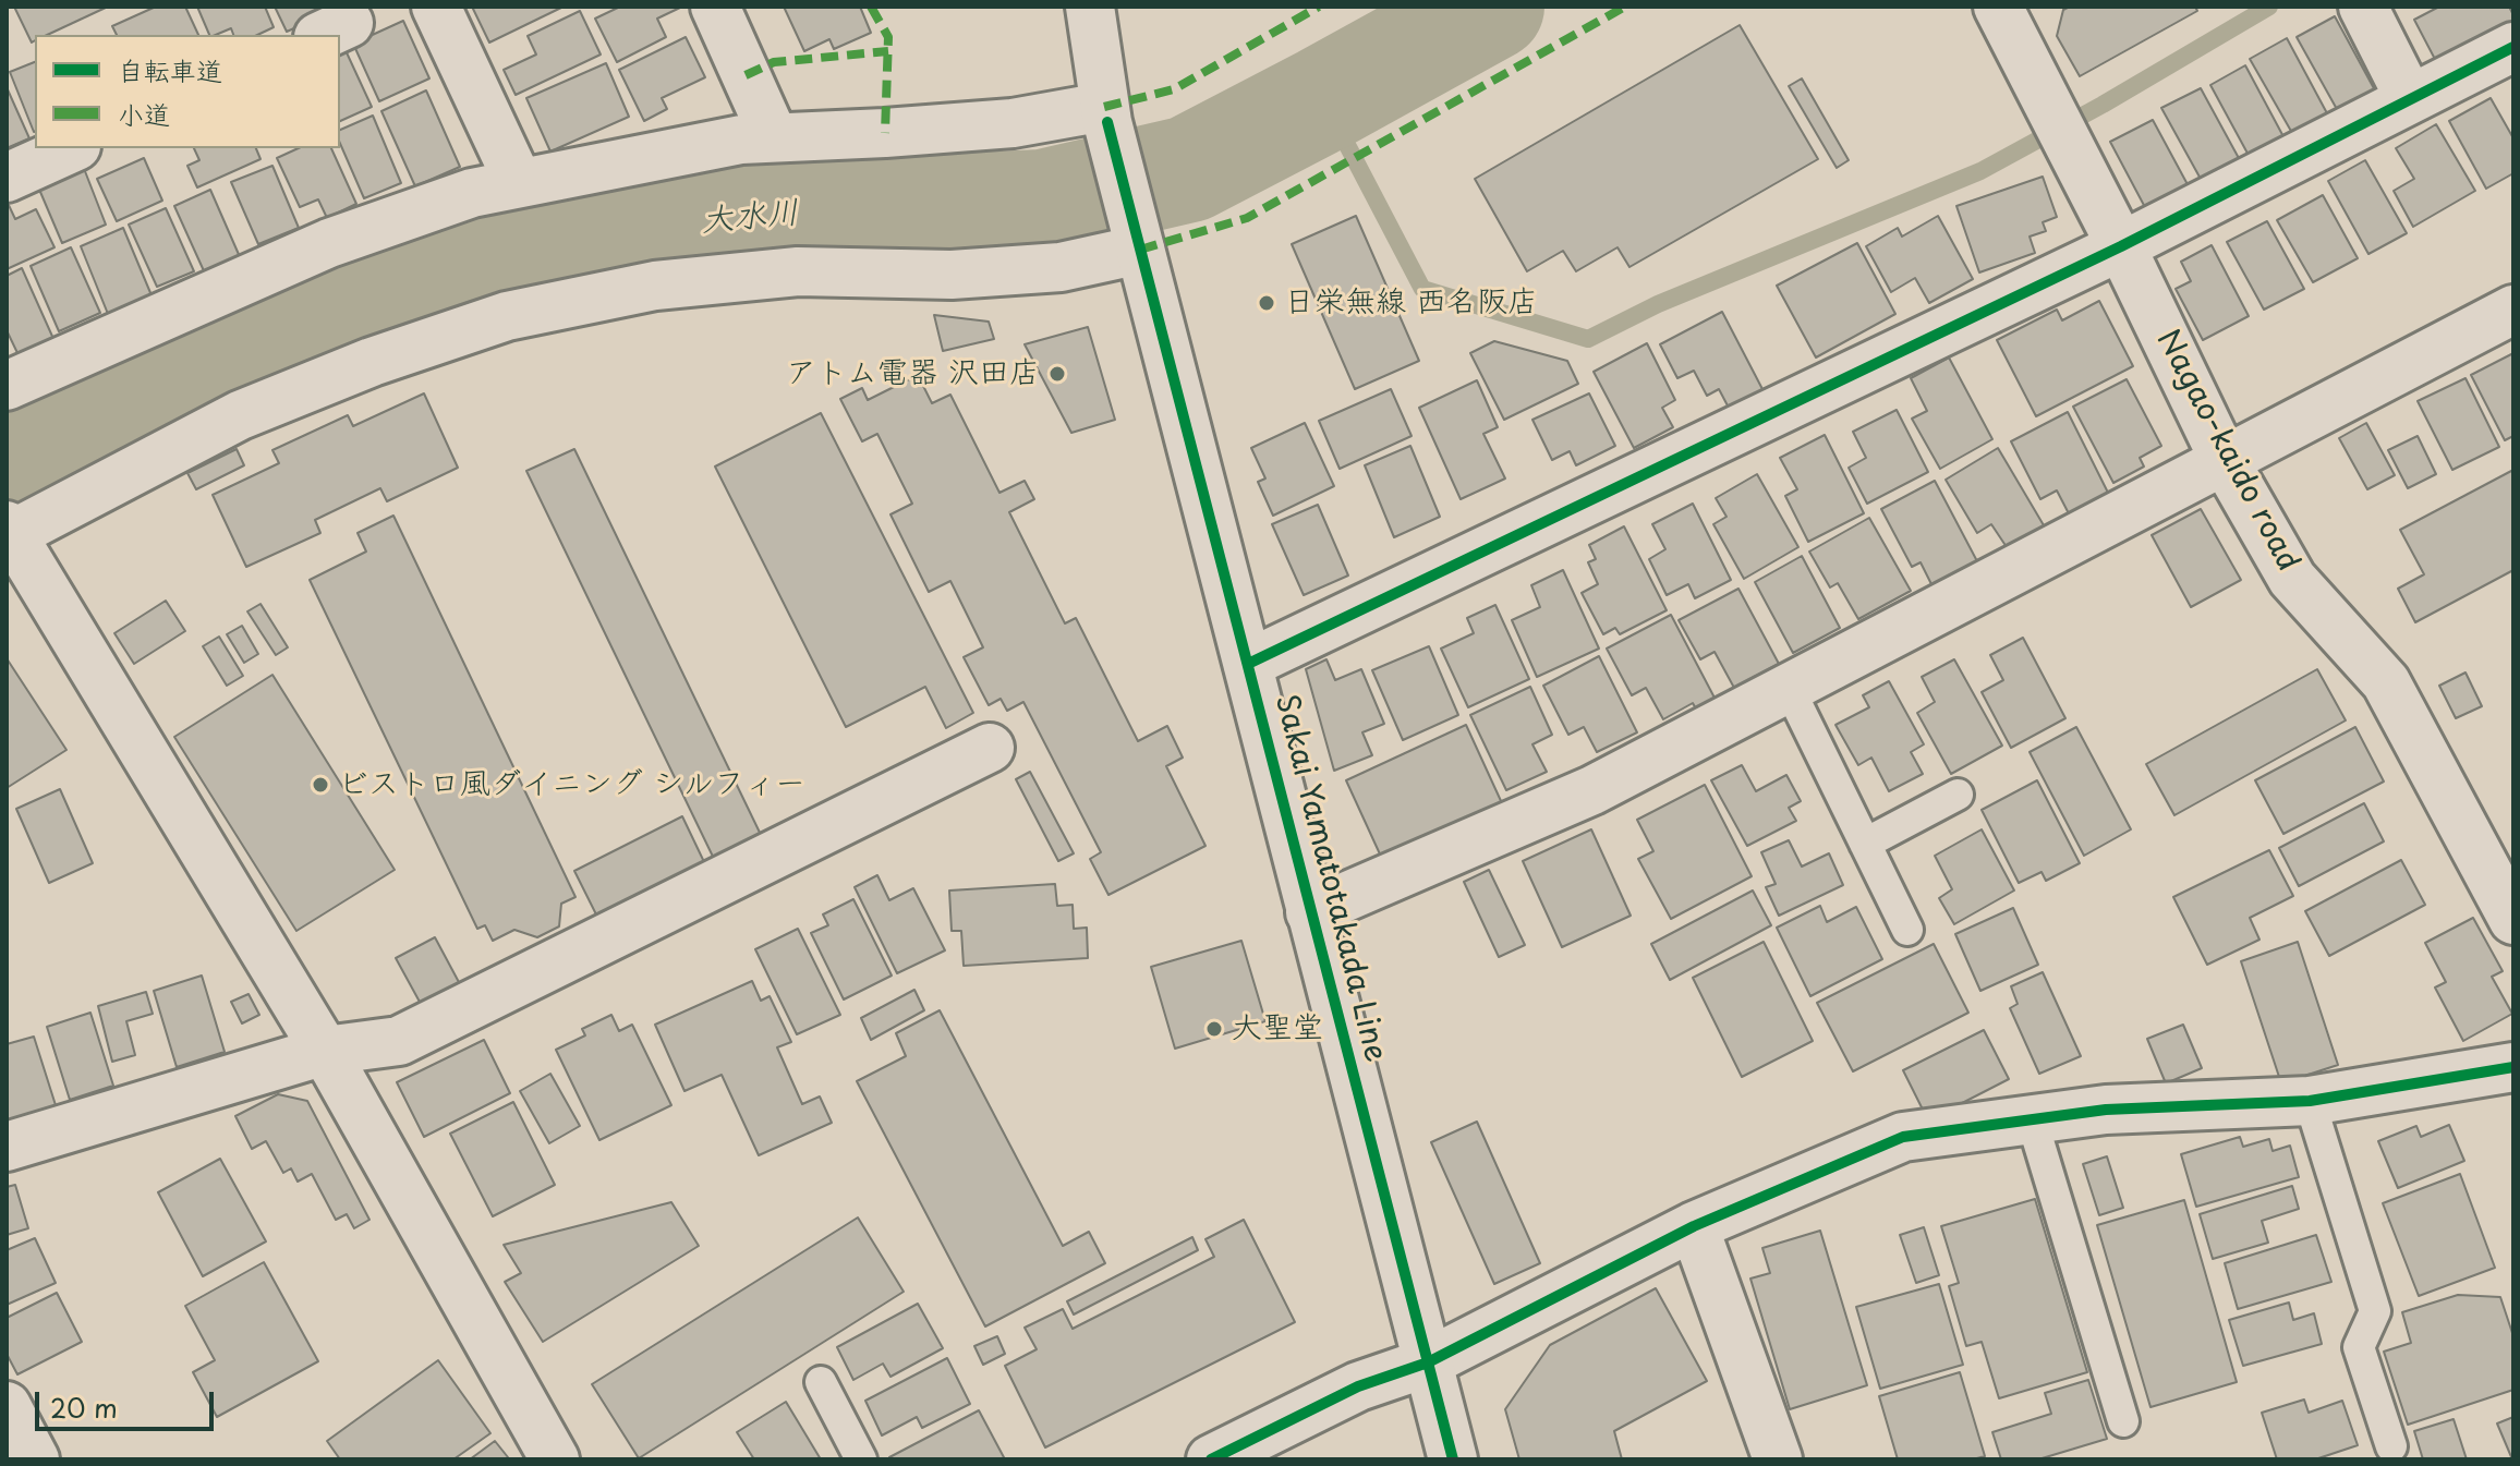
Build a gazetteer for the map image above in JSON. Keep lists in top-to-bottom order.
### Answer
{
  "streets": {
    "street": ["Nagao-kaido road", "Sakai Yamatotakada Line"]
  },
  "water": ["大水川"],
  "places": [
    "日栄無線 西名阪店",
    "アトム電器 沢田店",
    "ビストロ風ダイニング シルフィー",
    "大聖堂"
  ],
  "legend": ["自転車道", "小道"],
  "scale_bar": "20 m"
}
